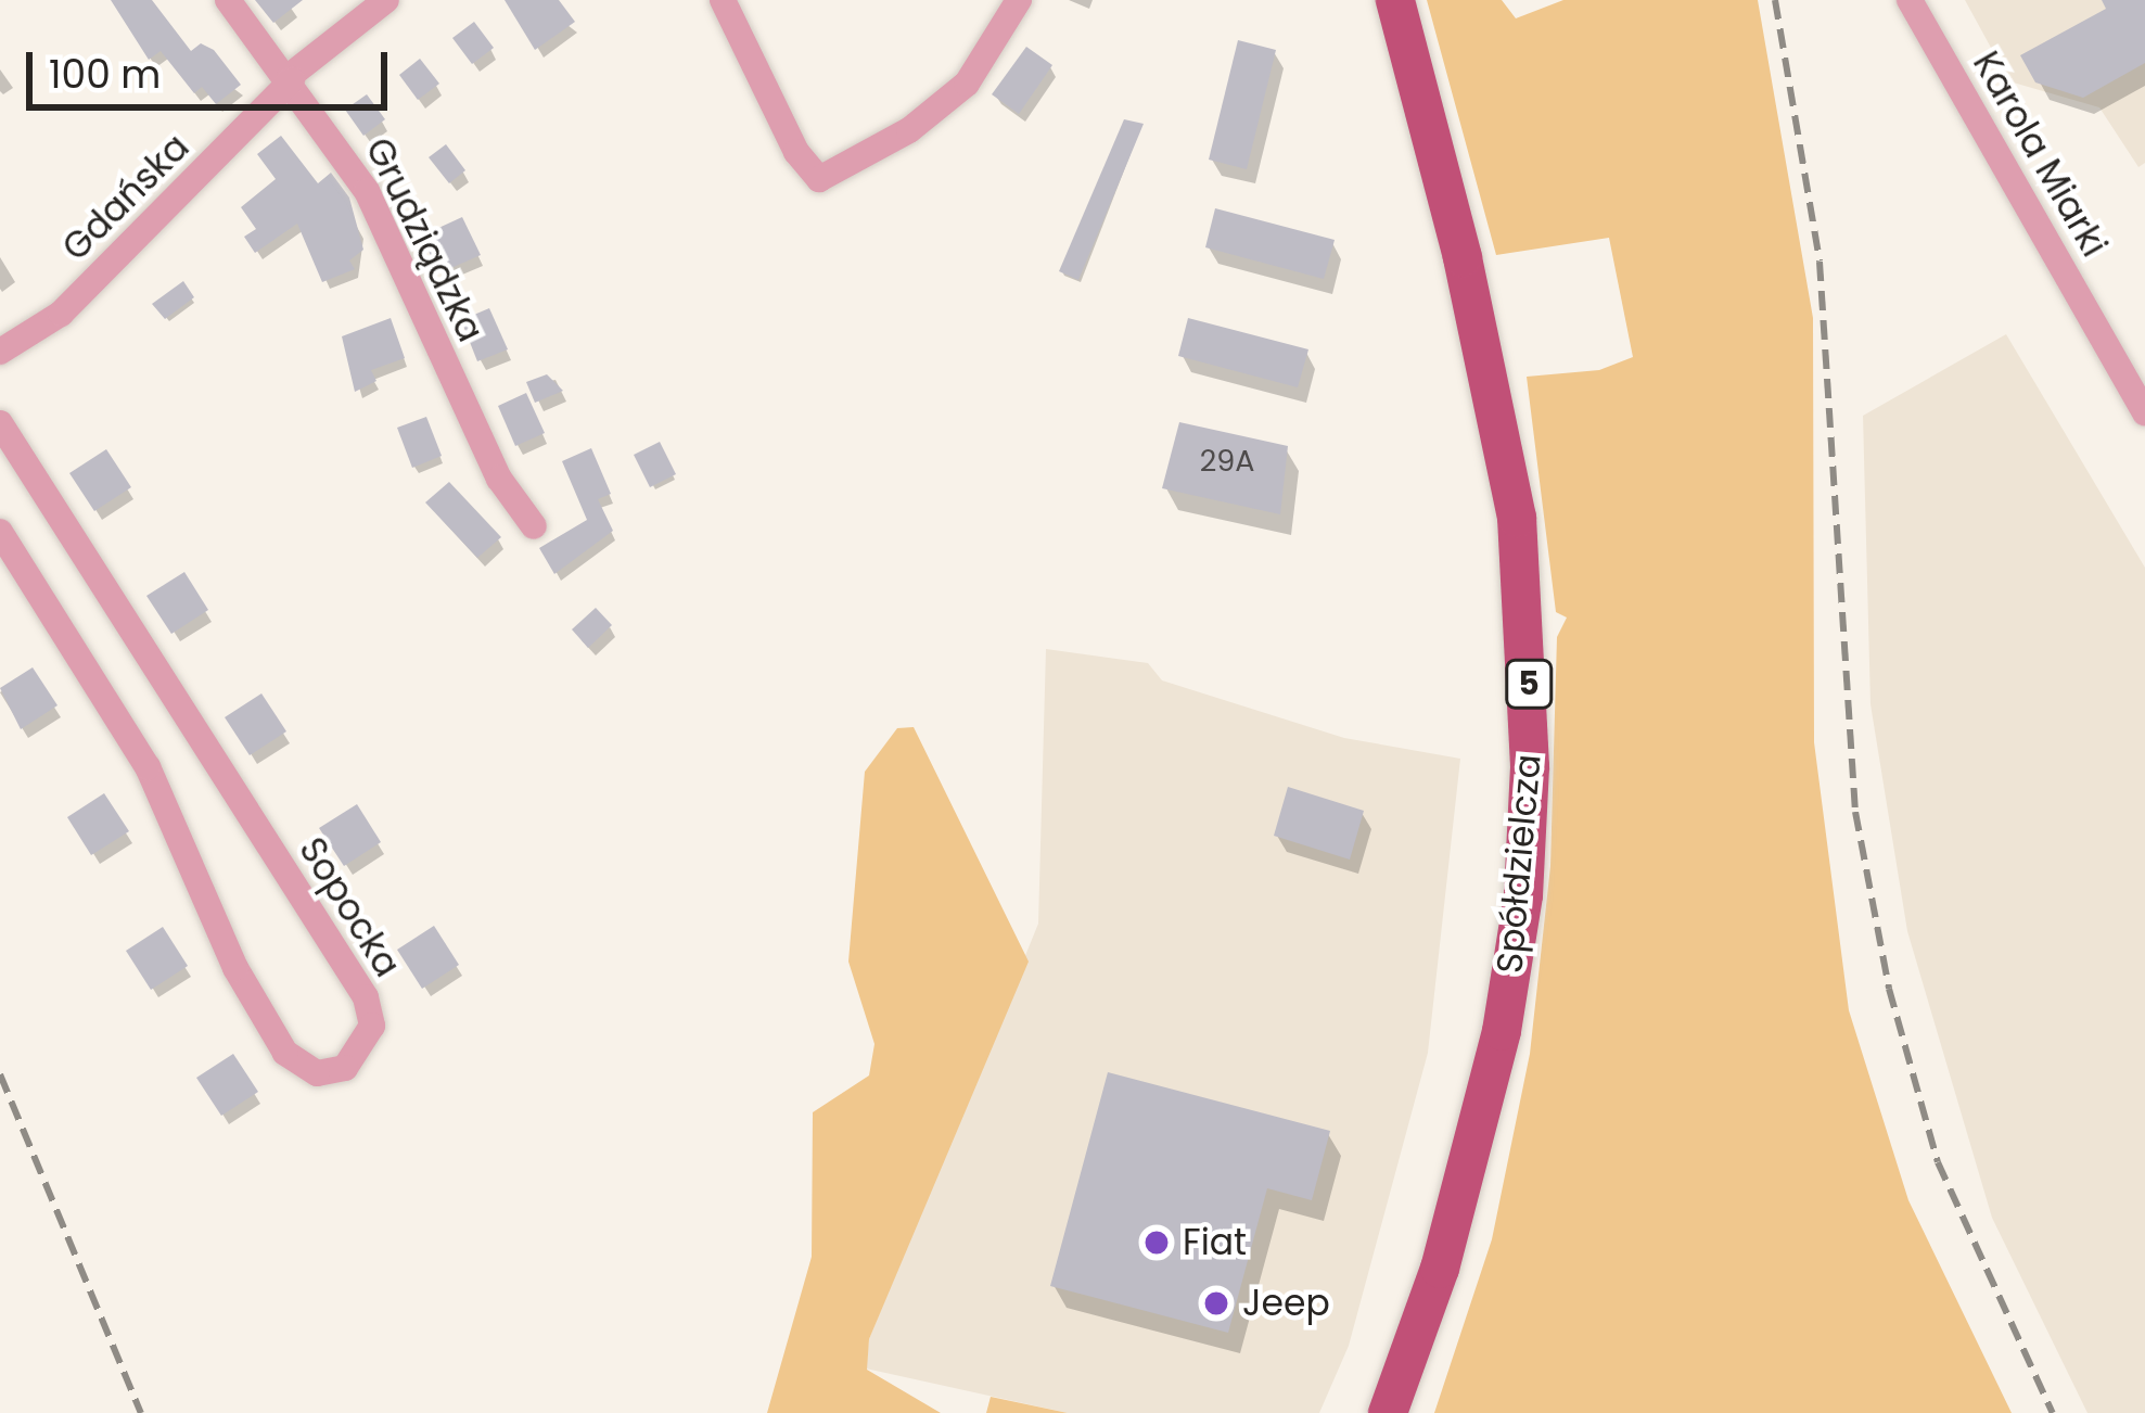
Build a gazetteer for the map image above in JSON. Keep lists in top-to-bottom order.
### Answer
{
  "streets": {
    "main road": ["5", "Spółdzielcza"],
    "street": [
      "Karola Miarki",
      "Gdańska",
      "Grudziądzka",
      "Sopocka"
    ]
  },
  "crossings": [
    ["Gdańska", "Grudziądzka"]
  ],
  "places": ["Fiat", "Jeep"],
  "house_numbers": ["29A"],
  "scale_bar": "100 m"
}
